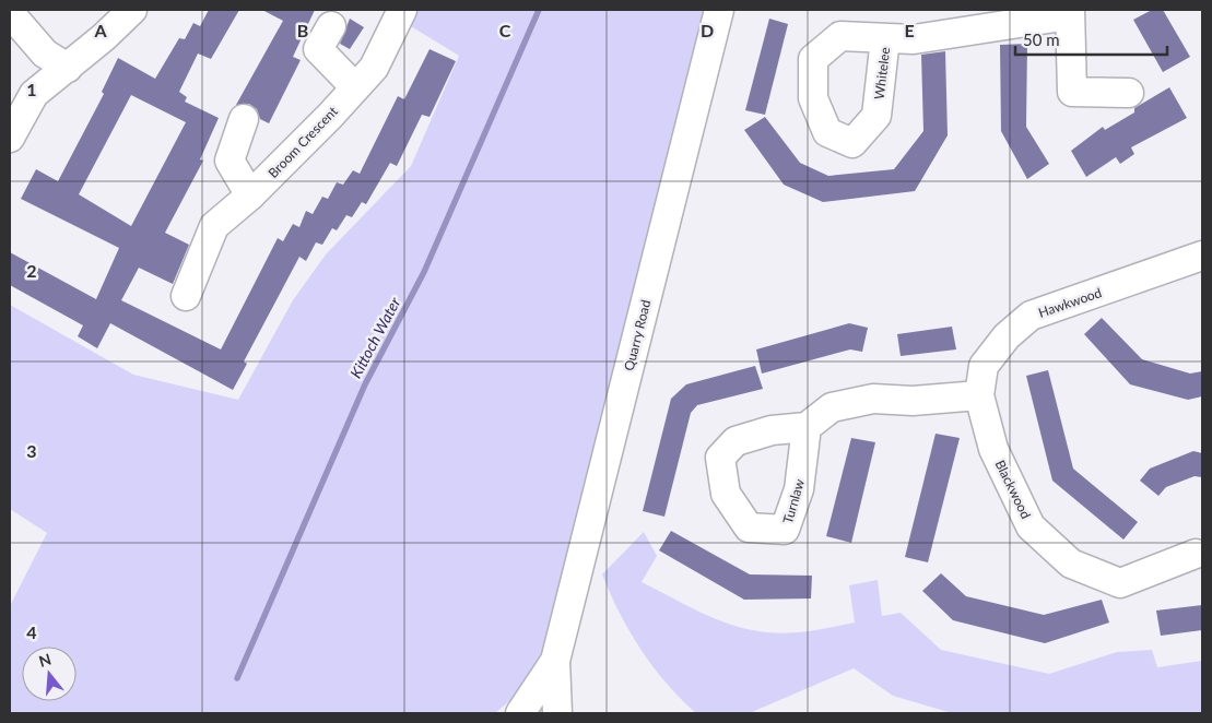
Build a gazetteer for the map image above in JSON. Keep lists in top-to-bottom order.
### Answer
{
  "streets": {
    "street": [
      "Whitelee",
      "Broom Crescent",
      "Hawkwood",
      "Quarry Road",
      "Blackwood"
    ]
  },
  "crossings": [
    ["Hawkwood", "Blackwood"]
  ],
  "water": ["Kittoch Water"],
  "scale_bar": "50 m",
  "north": "top",
  "grid": {
    "columns": [
      "A",
      "B",
      "C",
      "D",
      "E"
    ],
    "rows": [
      "1",
      "2",
      "3",
      "4"
    ]
  }
}
